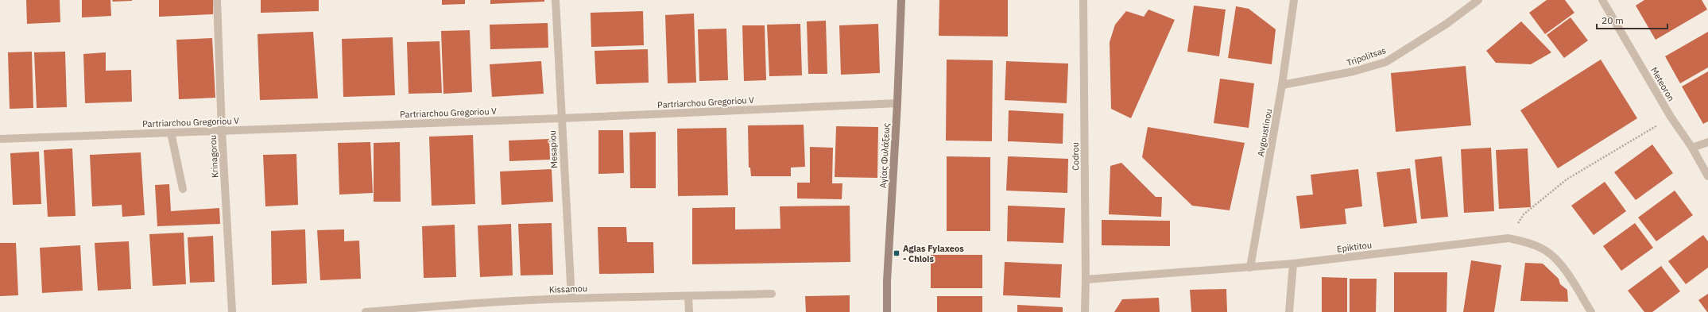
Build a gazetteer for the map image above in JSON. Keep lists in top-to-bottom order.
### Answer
{
  "streets": {
    "main road": ["Αγίας Φυλάξεως"],
    "street": [
      "Tripolitsas",
      "Meteoron",
      "Partriarchou Gregoriou V",
      "Avgoustinou",
      "Mesapiou",
      "Krinagorou",
      "Codrou",
      "Epiktitou",
      "Kissamou"
    ]
  },
  "crossings": [
    ["Tripolitsas", "Avgoustinou"],
    ["Partriarchou Gregoriou V", "Mesapiou"],
    ["Partriarchou Gregoriou V", "Αγίας Φυλάξεως"],
    ["Partriarchou Gregoriou V", "Krinagorou"],
    ["Avgoustinou", "Epiktitou"],
    ["Mesapiou", "Kissamou"],
    ["Codrou", "Epiktitou"]
  ],
  "places": {
    "transit": ["Agias Fylaxeos - Chlois"]
  },
  "scale_bar": "20 m"
}
